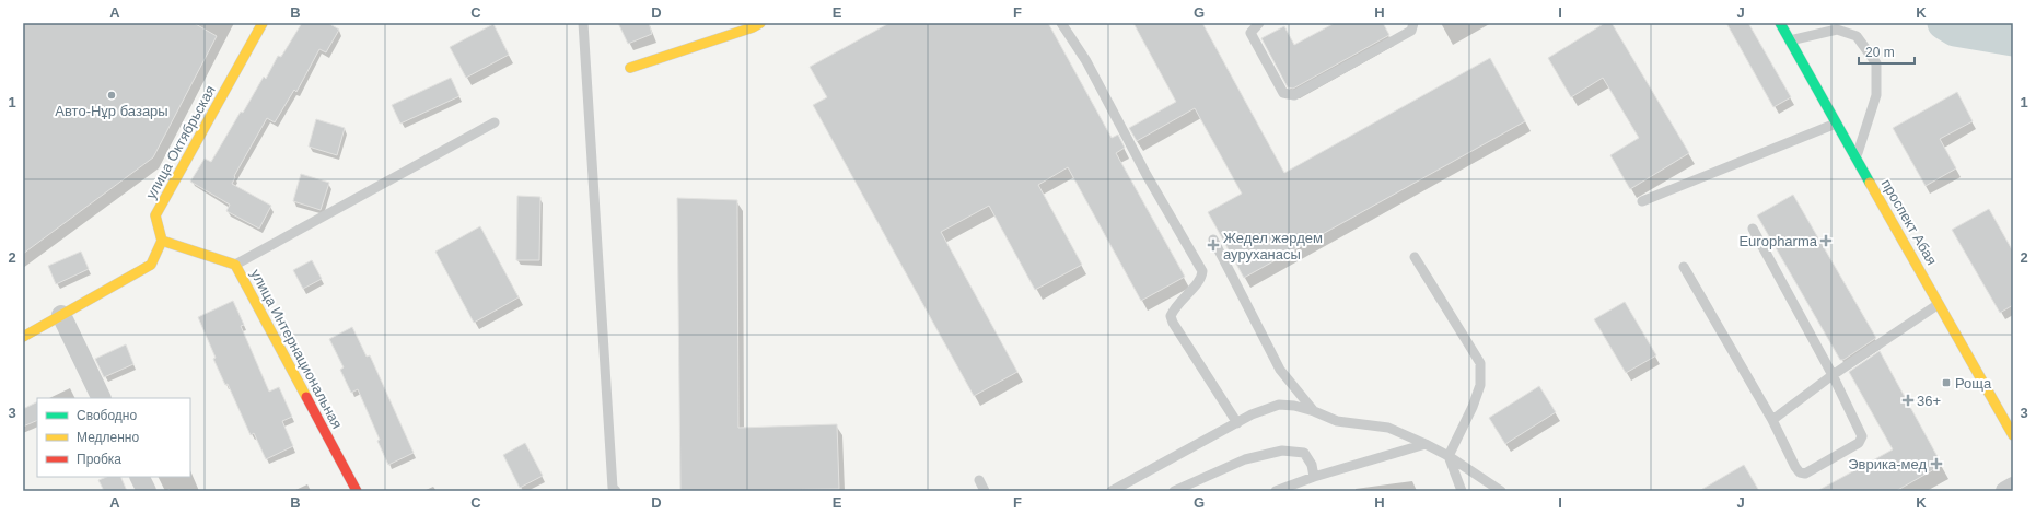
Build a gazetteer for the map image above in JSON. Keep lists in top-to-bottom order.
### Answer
{
  "streets": {
    "street": ["улица Октябрьская", "проспект Абая", "улица Интернациональная"]
  },
  "crossings": [
    ["улица Октябрьская", "улица Интернациональная"]
  ],
  "places": {
    "other": ["Авто-Нұр базары"],
    "health": [
      "Europharma",
      "Жедел жәрдем ауруханасы",
      "36+",
      "Эврика-мед"
    ],
    "transit": ["Роща"]
  },
  "legend": ["Свободно", "Медленно", "Пробка"],
  "scale_bar": "20 m",
  "grid": {
    "columns": [
      "A",
      "B",
      "C",
      "D",
      "E",
      "F",
      "G",
      "H",
      "I",
      "J",
      "K"
    ],
    "rows": ["1", "2", "3"]
  }
}
